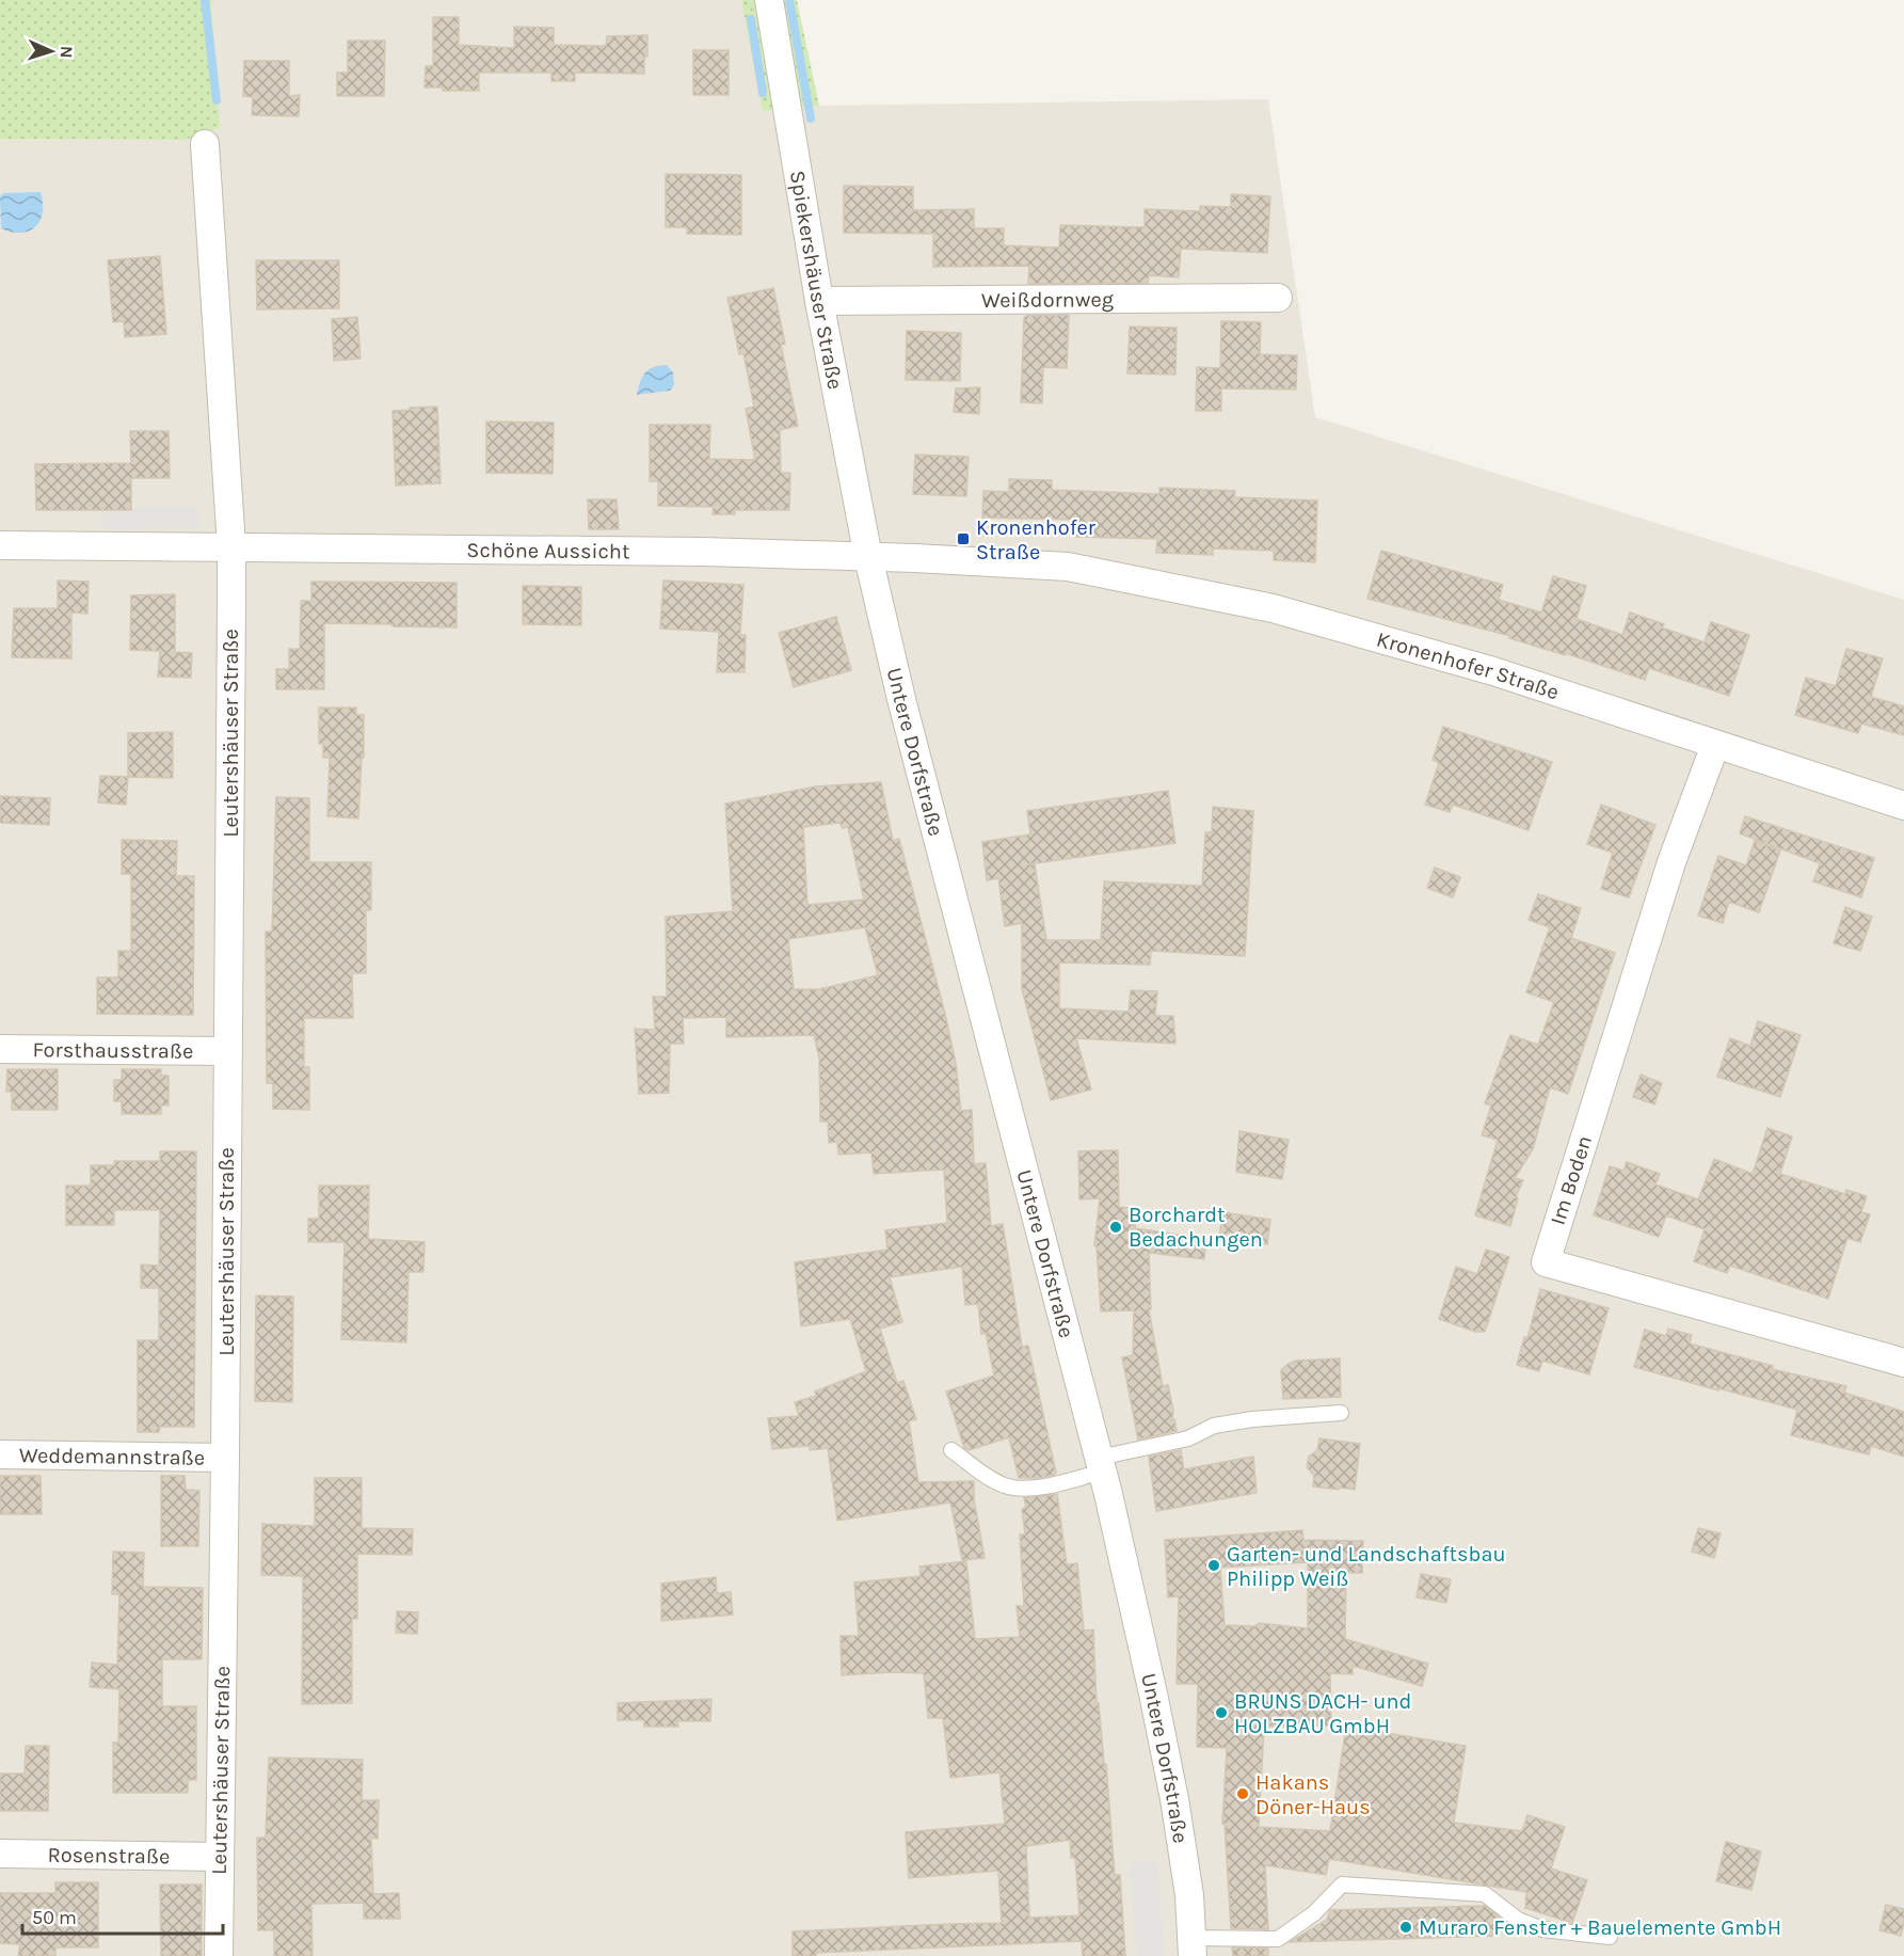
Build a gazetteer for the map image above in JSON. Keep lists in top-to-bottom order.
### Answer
{
  "streets": {
    "street": [
      "Spiekershäuser Straße",
      "Weißdornweg",
      "Schöne Aussicht",
      "Kronenhofer Straße",
      "Leutershäuser Straße",
      "Untere Dorfstraße",
      "Forsthausstraße",
      "Im Boden",
      "Weddemannstraße",
      "Rosenstraße"
    ]
  },
  "crossings": [
    ["Spiekershäuser Straße", "Weißdornweg"],
    ["Spiekershäuser Straße", "Schöne Aussicht"],
    ["Spiekershäuser Straße", "Kronenhofer Straße"],
    ["Spiekershäuser Straße", "Untere Dorfstraße"],
    ["Schöne Aussicht", "Kronenhofer Straße"],
    ["Schöne Aussicht", "Leutershäuser Straße"],
    ["Schöne Aussicht", "Untere Dorfstraße"],
    ["Kronenhofer Straße", "Untere Dorfstraße"],
    ["Kronenhofer Straße", "Im Boden"],
    ["Leutershäuser Straße", "Forsthausstraße"],
    ["Leutershäuser Straße", "Weddemannstraße"],
    ["Leutershäuser Straße", "Rosenstraße"]
  ],
  "places": {
    "transit": ["Kronenhofer Straße"],
    "other": [
      "Borchardt Bedachungen",
      "Garten- und Landschaftsbau Philipp Weiß",
      "BRUNS DACH- und HOLZBAU GmbH",
      "Hakans Döner-Haus",
      "Muraro Fenster + Bauelemente GmbH"
    ]
  },
  "scale_bar": "50 m",
  "north": "right"
}
